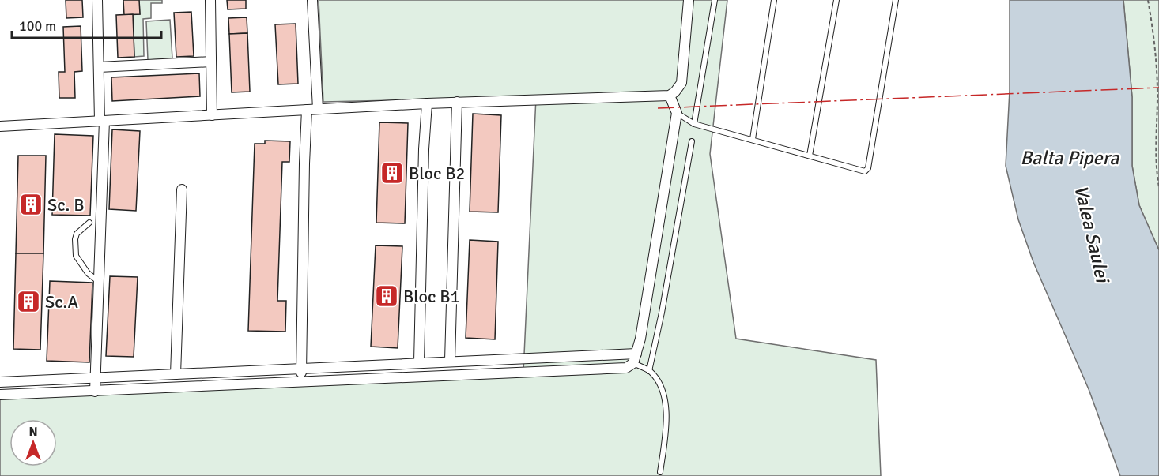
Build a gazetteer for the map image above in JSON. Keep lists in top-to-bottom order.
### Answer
{
  "water": ["Balta Pipera", "Valea Saulei"],
  "places": {
    "building": [
      "Bloc B2",
      "Sc. B",
      "Bloc B1",
      "Sc.A"
    ]
  },
  "scale_bar": "100 m",
  "north": "top"
}
